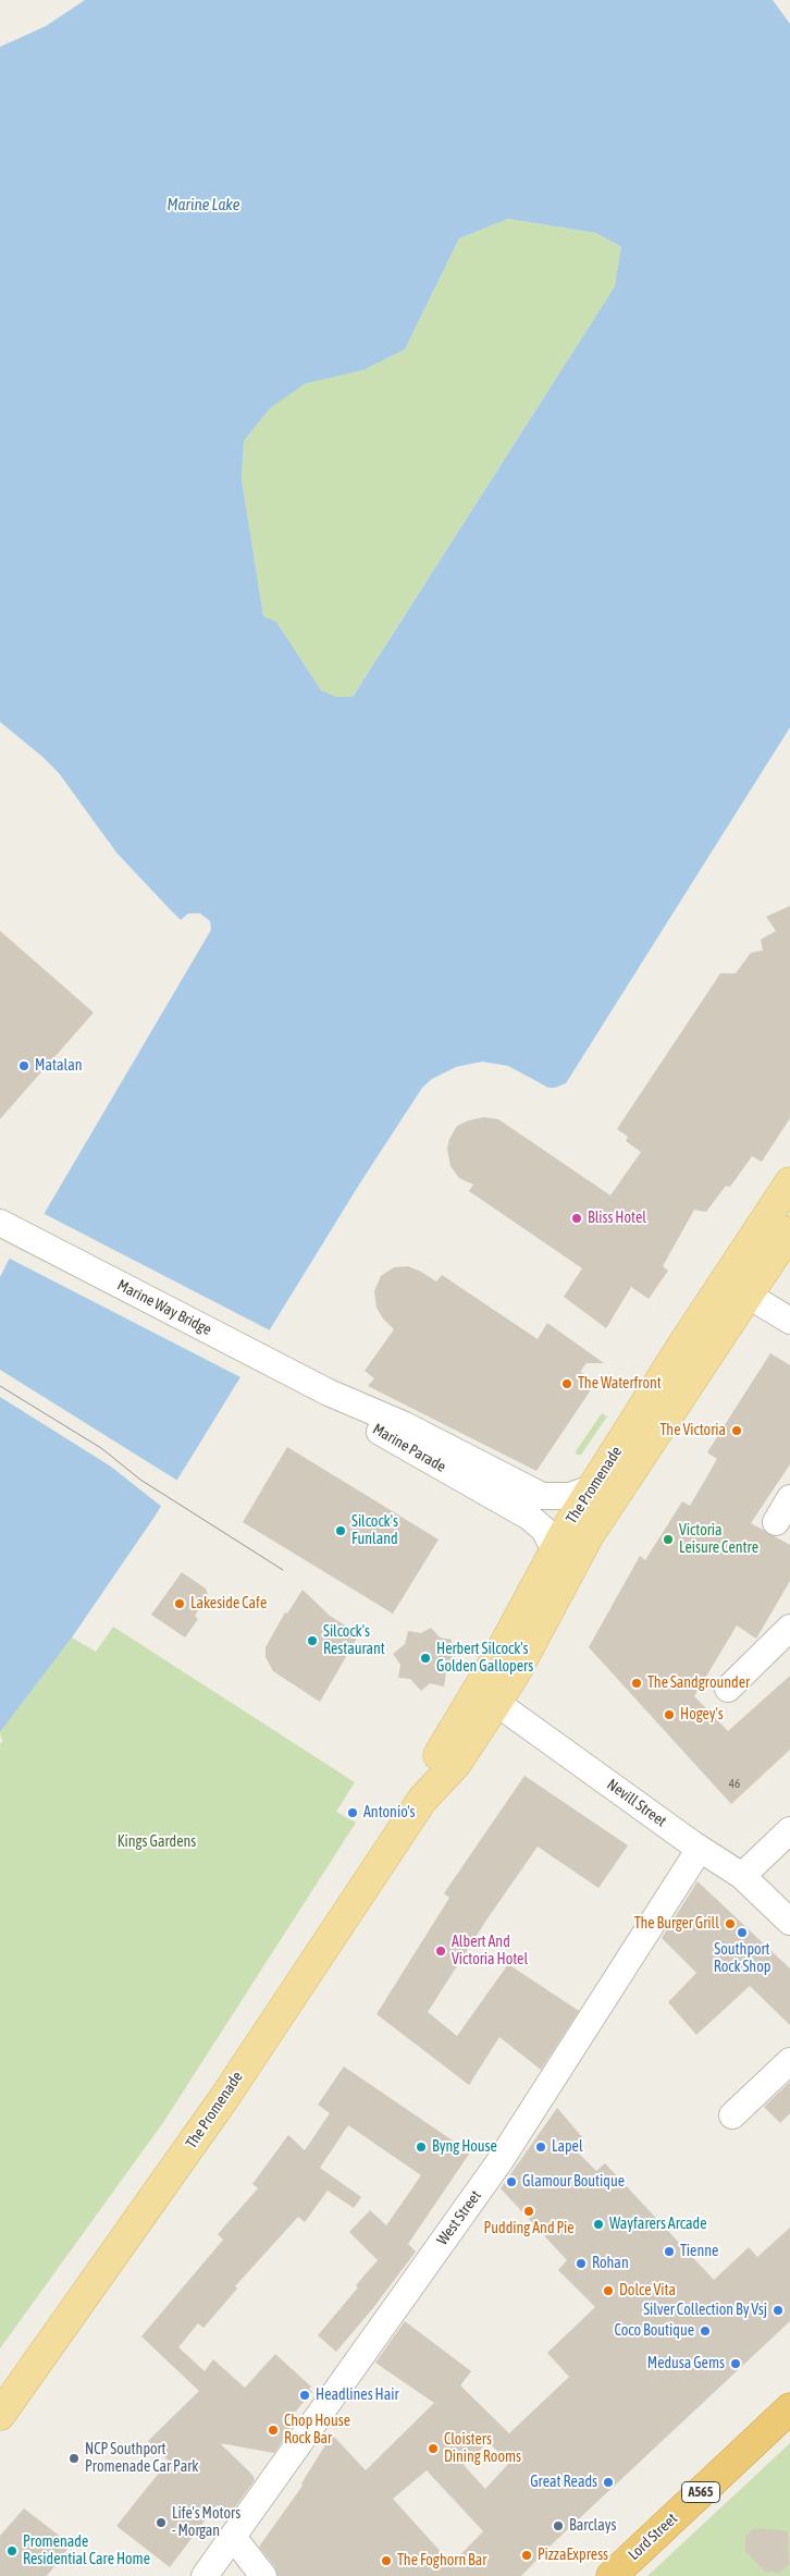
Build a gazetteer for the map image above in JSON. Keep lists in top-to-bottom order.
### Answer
{
  "streets": {
    "highway": ["A565", "Lord Street"],
    "main road": ["The Promenade"],
    "street": [
      "Marine Way Bridge",
      "Marine Parade",
      "Nevill Street",
      "West Street"
    ]
  },
  "crossings": [
    ["Marine Way Bridge", "Marine Parade"],
    ["Marine Parade", "The Promenade"],
    ["The Promenade", "Nevill Street"],
    ["Nevill Street", "West Street"]
  ],
  "water": ["Marine Lake"],
  "parks": ["Kings Gardens"],
  "places": [
    "Matalan",
    "Bliss Hotel",
    "The Waterfront",
    "The Victoria",
    "Silcock's Funland",
    "Victoria Leisure Centre",
    "Lakeside Cafe",
    "Silcock's Restaurant",
    "Herbert Silcock's Golden Gallopers",
    "The Sandgrounder",
    "Hogey's",
    "Antonio's",
    "The Burger Grill",
    "Southport Rock Shop",
    "Albert And Victoria Hotel",
    "Byng House",
    "Lapel",
    "Glamour Boutique",
    "Pudding And Pie",
    "Wayfarers Arcade",
    "Tienne",
    "Rohan",
    "Dolce Vita",
    "Silver Collection By Vsj",
    "Coco Boutique",
    "Medusa Gems",
    "Headlines Hair",
    "Chop House Rock Bar",
    "Cloisters Dining Rooms",
    "NCP Southport Promenade Car Park",
    "Great Reads",
    "Life's Motors - Morgan",
    "Barclays",
    "Promenade Residential Care Home",
    "PizzaExpress",
    "The Foghorn Bar"
  ],
  "house_numbers": ["46"]
}
